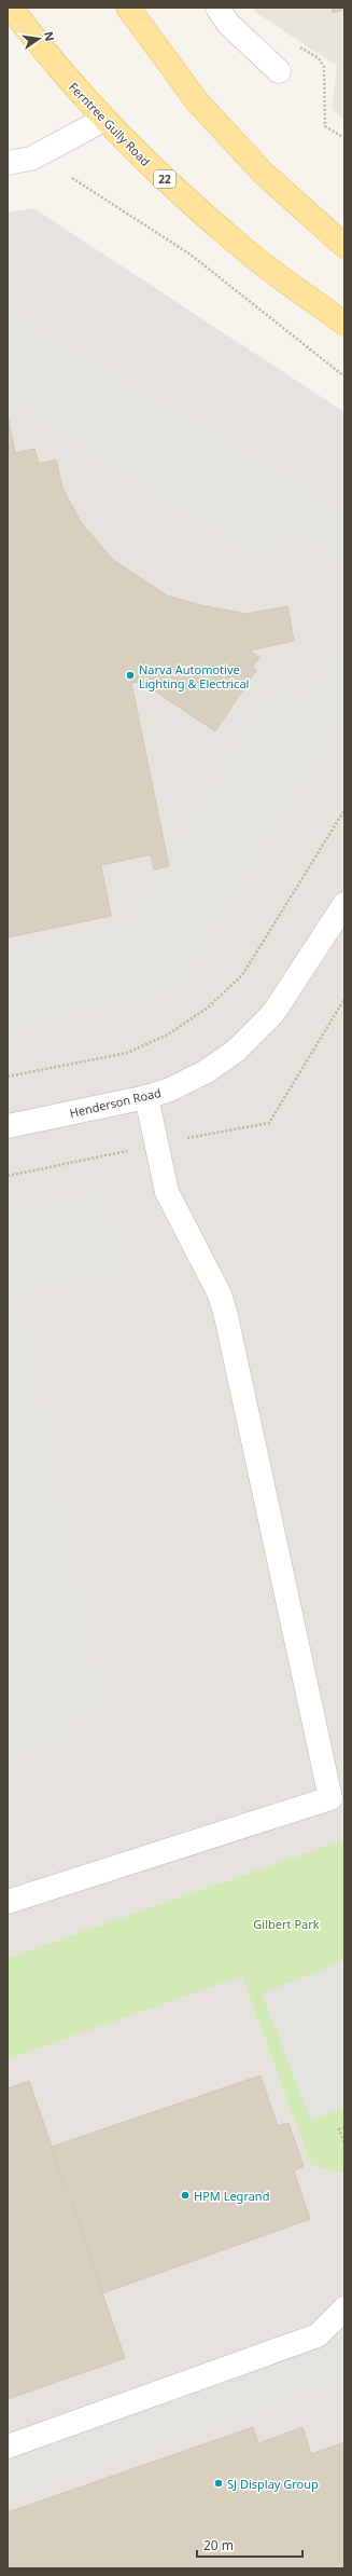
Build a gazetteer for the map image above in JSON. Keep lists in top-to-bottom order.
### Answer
{
  "streets": {
    "main road": ["Ferntree Gully Road", "22"],
    "street": ["Henderson Road"]
  },
  "parks": ["Gilbert Park"],
  "places": ["Narva Automotive Lighting & Electrical", "HPM Legrand", "SJ Display Group"],
  "scale_bar": "20 m",
  "north": "right"
}
